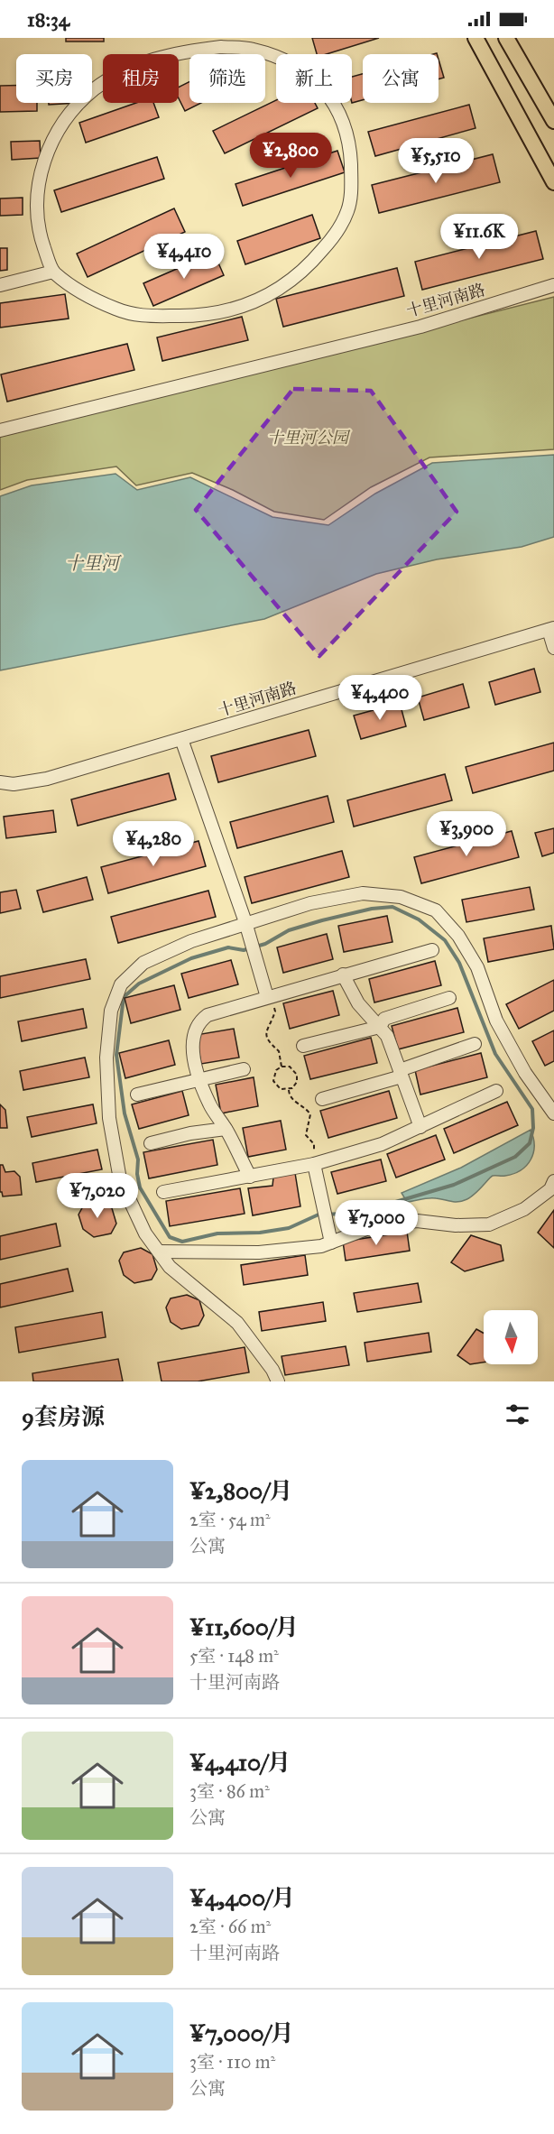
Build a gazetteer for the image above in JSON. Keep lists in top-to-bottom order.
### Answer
{
  "streets": {
    "street": ["十里河南路"]
  },
  "water": ["十里河"],
  "parks": ["十里河公园"],
  "north": "bottom",
  "page": {
    "status": "18:34",
    "chip": [
      "买房",
      "租房",
      "筛选",
      "新上",
      "公寓"
    ],
    "price": [
      "¥2,800",
      "¥5,510",
      "¥11.6K",
      "¥4,410",
      "¥4,400",
      "¥3,900",
      "¥4,280",
      "¥7,020",
      "¥7,000"
    ],
    "heading": "9套房源",
    "list": [
      {
        "name": "¥2,800/月",
        "note": "2室 · 54 m² · 公寓"
      },
      {
        "name": "¥11,600/月",
        "note": "5室 · 148 m² · 十里河南路"
      },
      {
        "name": "¥4,410/月",
        "note": "3室 · 86 m² · 公寓"
      },
      {
        "name": "¥4,400/月",
        "note": "2室 · 66 m² · 十里河南路"
      },
      {
        "name": "¥7,000/月",
        "note": "3室 · 110 m² · 公寓"
      }
    ]
  }
}
